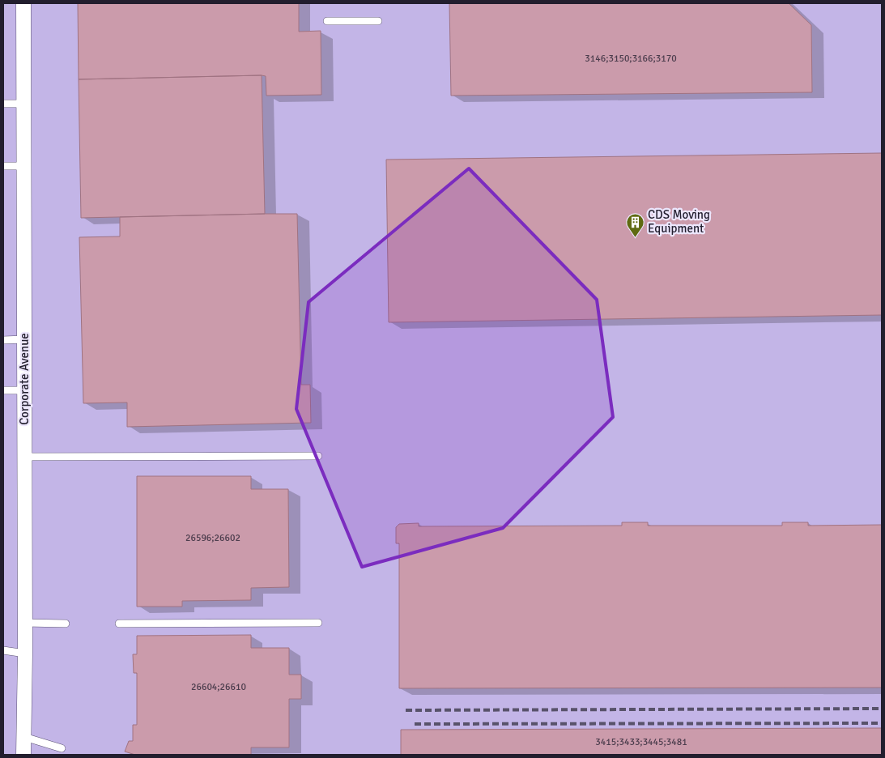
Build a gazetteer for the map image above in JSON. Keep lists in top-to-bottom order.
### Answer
{
  "streets": {
    "street": ["Corporate Avenue"]
  },
  "places": {
    "building": ["CDS Moving Equipment"]
  },
  "house_numbers": [
    "3146;3150;3166;3170",
    "26596;26602",
    "26604;26610",
    "3415;3433;3445;3481"
  ]
}
